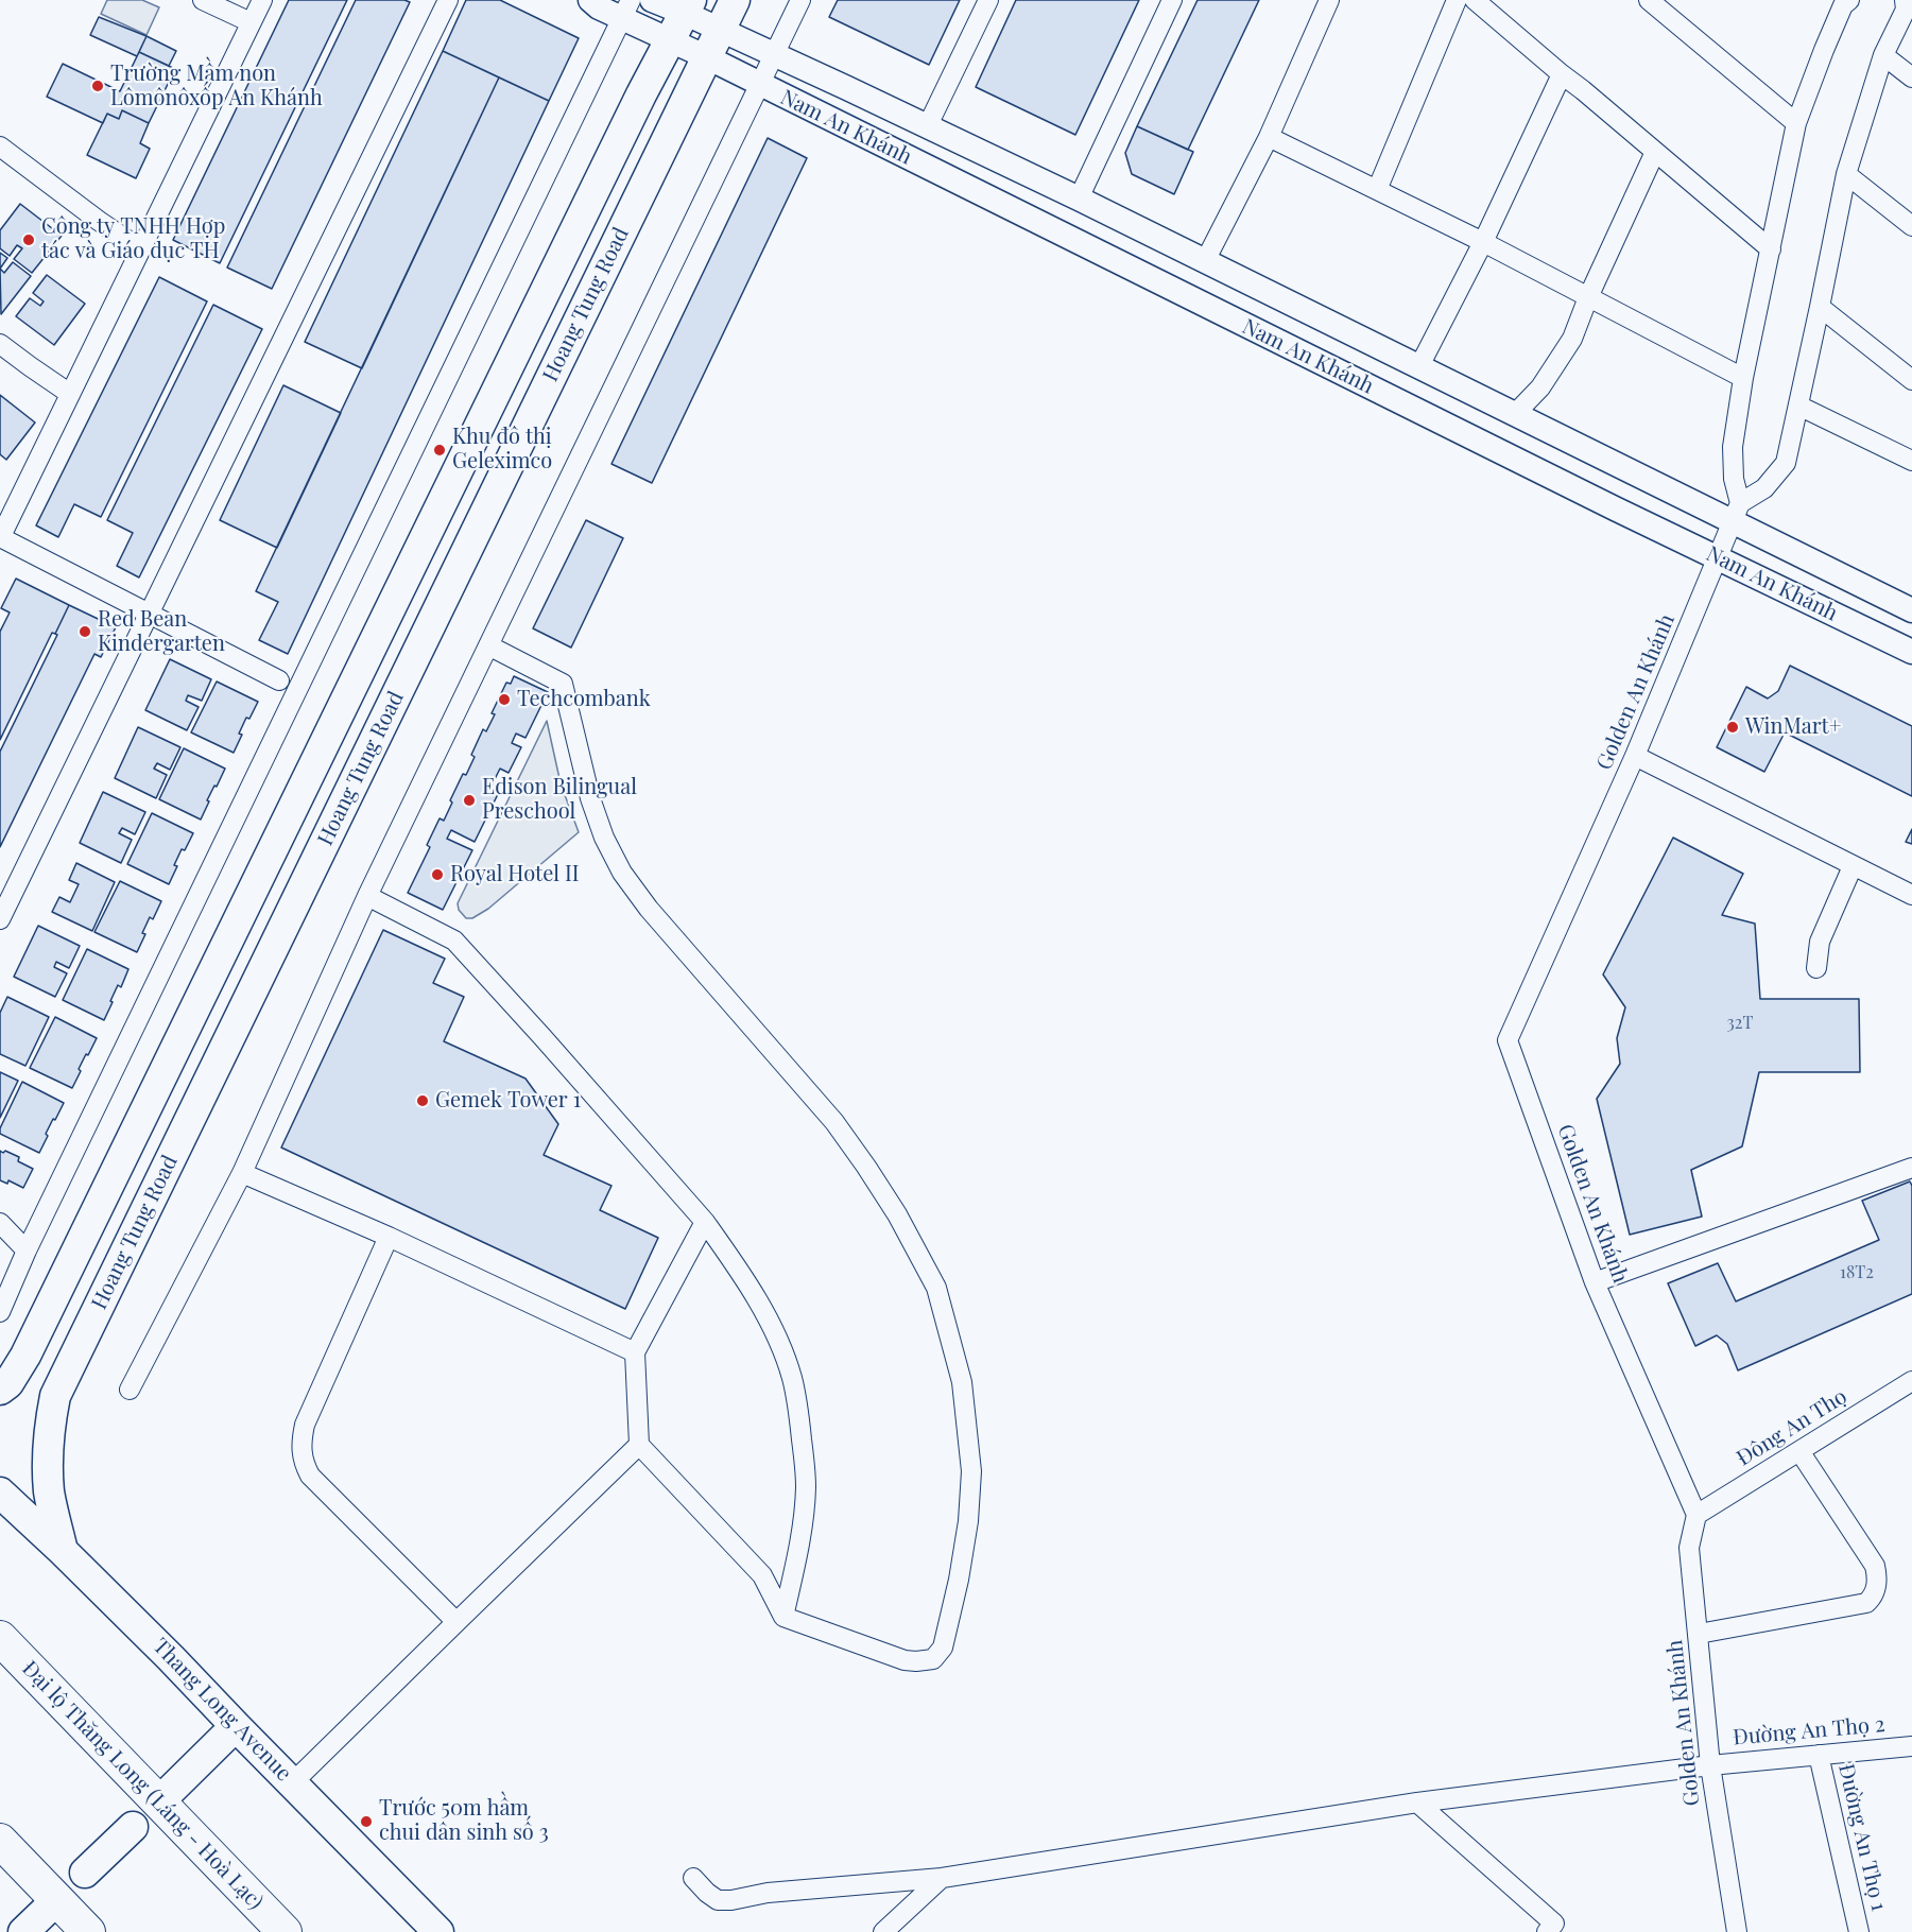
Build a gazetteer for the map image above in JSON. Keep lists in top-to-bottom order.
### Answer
{
  "streets": {
    "highway": ["Đại lộ Thăng Long (Láng - Hoà Lạc)"],
    "main road": ["Hoang Tung Road", "Thang Long Avenue"],
    "street": [
      "Nam An Khánh",
      "Golden An Khánh",
      "Đông An Thọ",
      "Đường An Thọ 2",
      "Đường An Thọ 1"
    ]
  },
  "crossings": [
    ["Nam An Khánh", "Hoang Tung Road"],
    ["Nam An Khánh", "Golden An Khánh"],
    ["Hoang Tung Road", "Thang Long Avenue"],
    ["Golden An Khánh", "Đông An Thọ"],
    ["Golden An Khánh", "Đường An Thọ 2"],
    ["Đường An Thọ 2", "Đường An Thọ 1"]
  ],
  "places": [
    "Trường Mầm non Lômônôxốp An Khánh",
    "Công ty TNHH Hợp tác và Giáo dục TH",
    "Khu đô thị Geleximco",
    "Red Bean Kindergarten",
    "Techcombank",
    "WinMart+",
    "Edison Bilingual Preschool",
    "Royal Hotel II",
    "Gemek Tower 1",
    "Trước 50m hầm chui dân sinh số 3"
  ],
  "house_numbers": ["32T", "18T2"]
}
